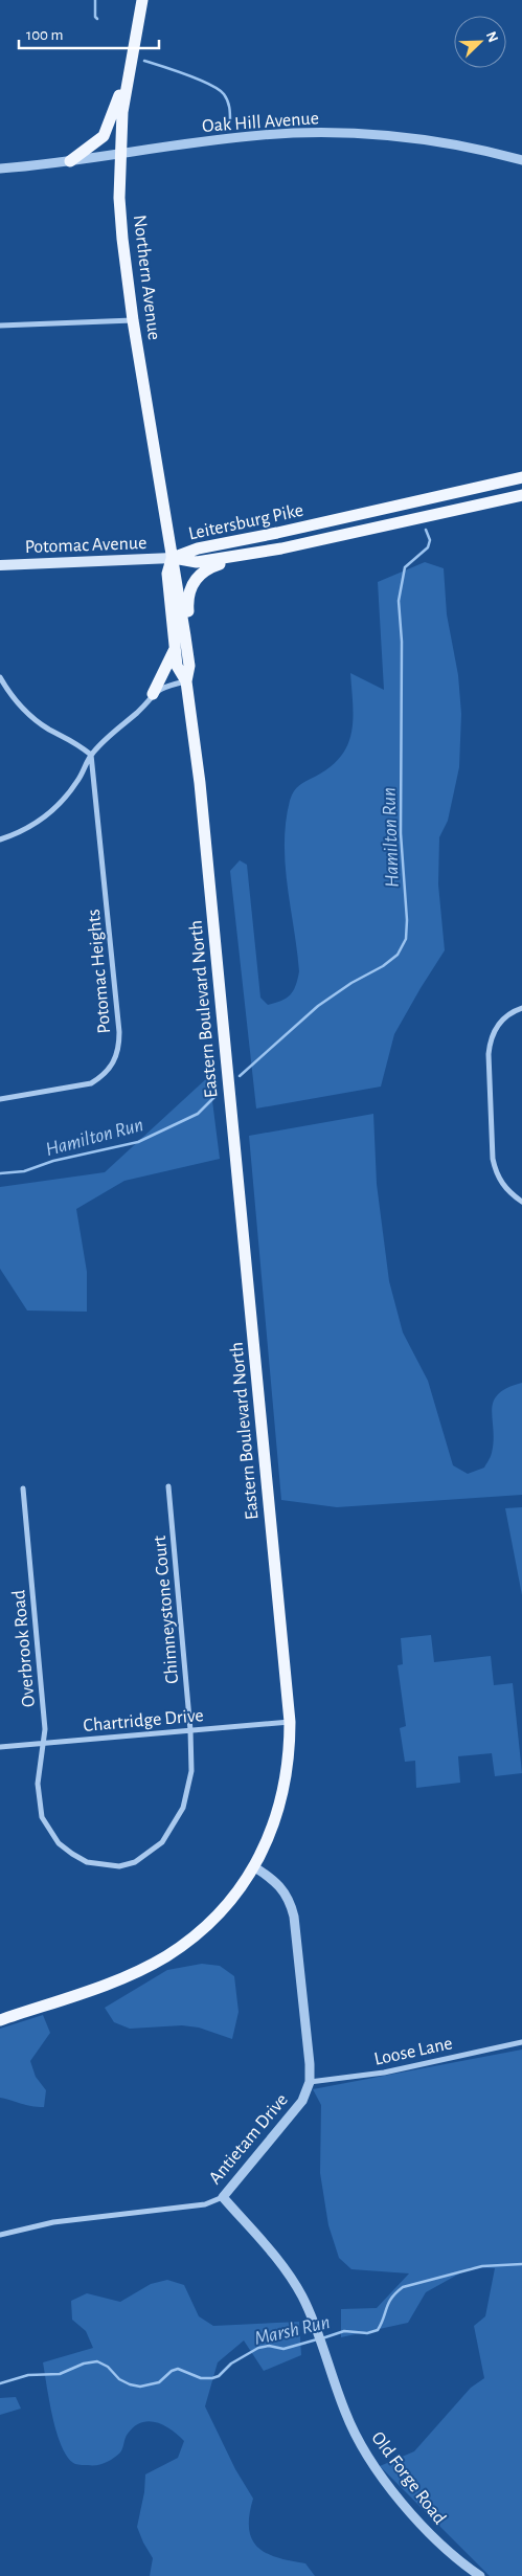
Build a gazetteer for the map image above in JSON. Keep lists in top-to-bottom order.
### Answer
{
  "streets": {
    "main road": [
      "Northern Avenue",
      "Leitersburg Pike",
      "Potomac Avenue",
      "Eastern Boulevard North"
    ],
    "street": [
      "Oak Hill Avenue",
      "Potomac Heights",
      "Chimneystone Court",
      "Overbrook Road",
      "Chartridge Drive",
      "Loose Lane",
      "Antietam Drive",
      "Old Forge Road"
    ]
  },
  "crossings": [
    ["Oak Hill Avenue", "Northern Avenue"],
    ["Northern Avenue", "Leitersburg Pike"],
    ["Northern Avenue", "Potomac Avenue"],
    ["Northern Avenue", "Eastern Boulevard North"],
    ["Leitersburg Pike", "Potomac Avenue"],
    ["Leitersburg Pike", "Eastern Boulevard North"],
    ["Potomac Avenue", "Eastern Boulevard North"],
    ["Eastern Boulevard North", "Chartridge Drive"],
    ["Eastern Boulevard North", "Antietam Drive"],
    ["Chimneystone Court", "Overbrook Road"],
    ["Chimneystone Court", "Chartridge Drive"],
    ["Overbrook Road", "Chartridge Drive"],
    ["Loose Lane", "Antietam Drive"],
    ["Antietam Drive", "Old Forge Road"]
  ],
  "water": ["Hamilton Run", "Marsh Run"],
  "scale_bar": "100 m",
  "north": "top right"
}
